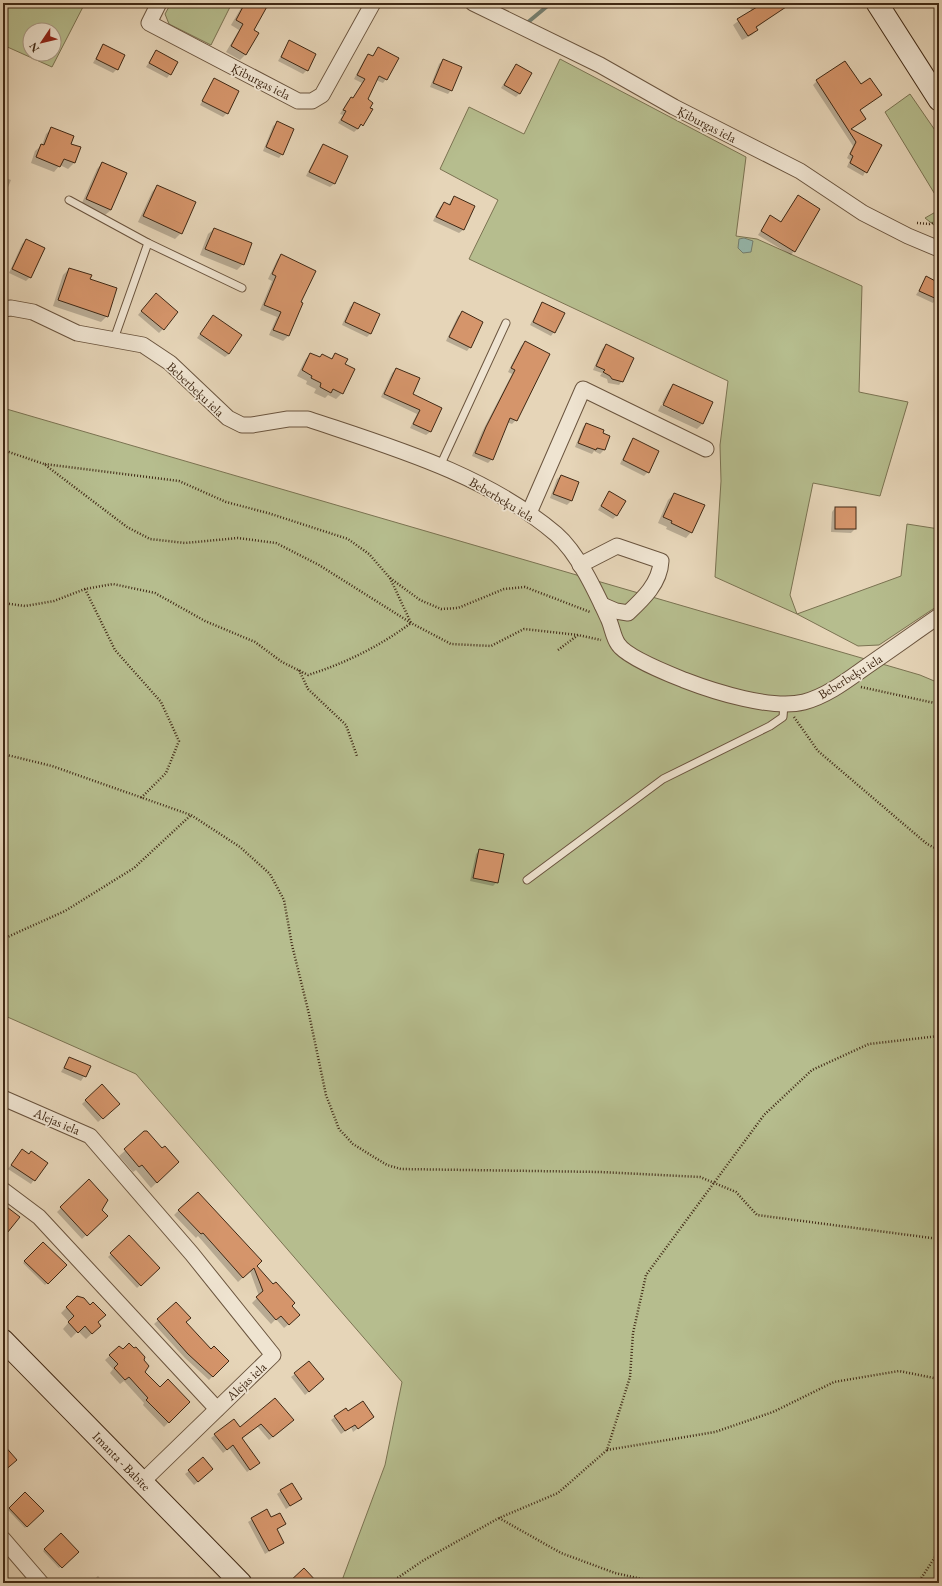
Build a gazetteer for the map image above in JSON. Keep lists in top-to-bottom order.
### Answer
{
  "streets": {
    "main road": ["Imanta - Babīte"],
    "street": ["Ķiburgas iela", "Beberbeķu iela", "Alejas iela"]
  },
  "north": "bottom left"
}
